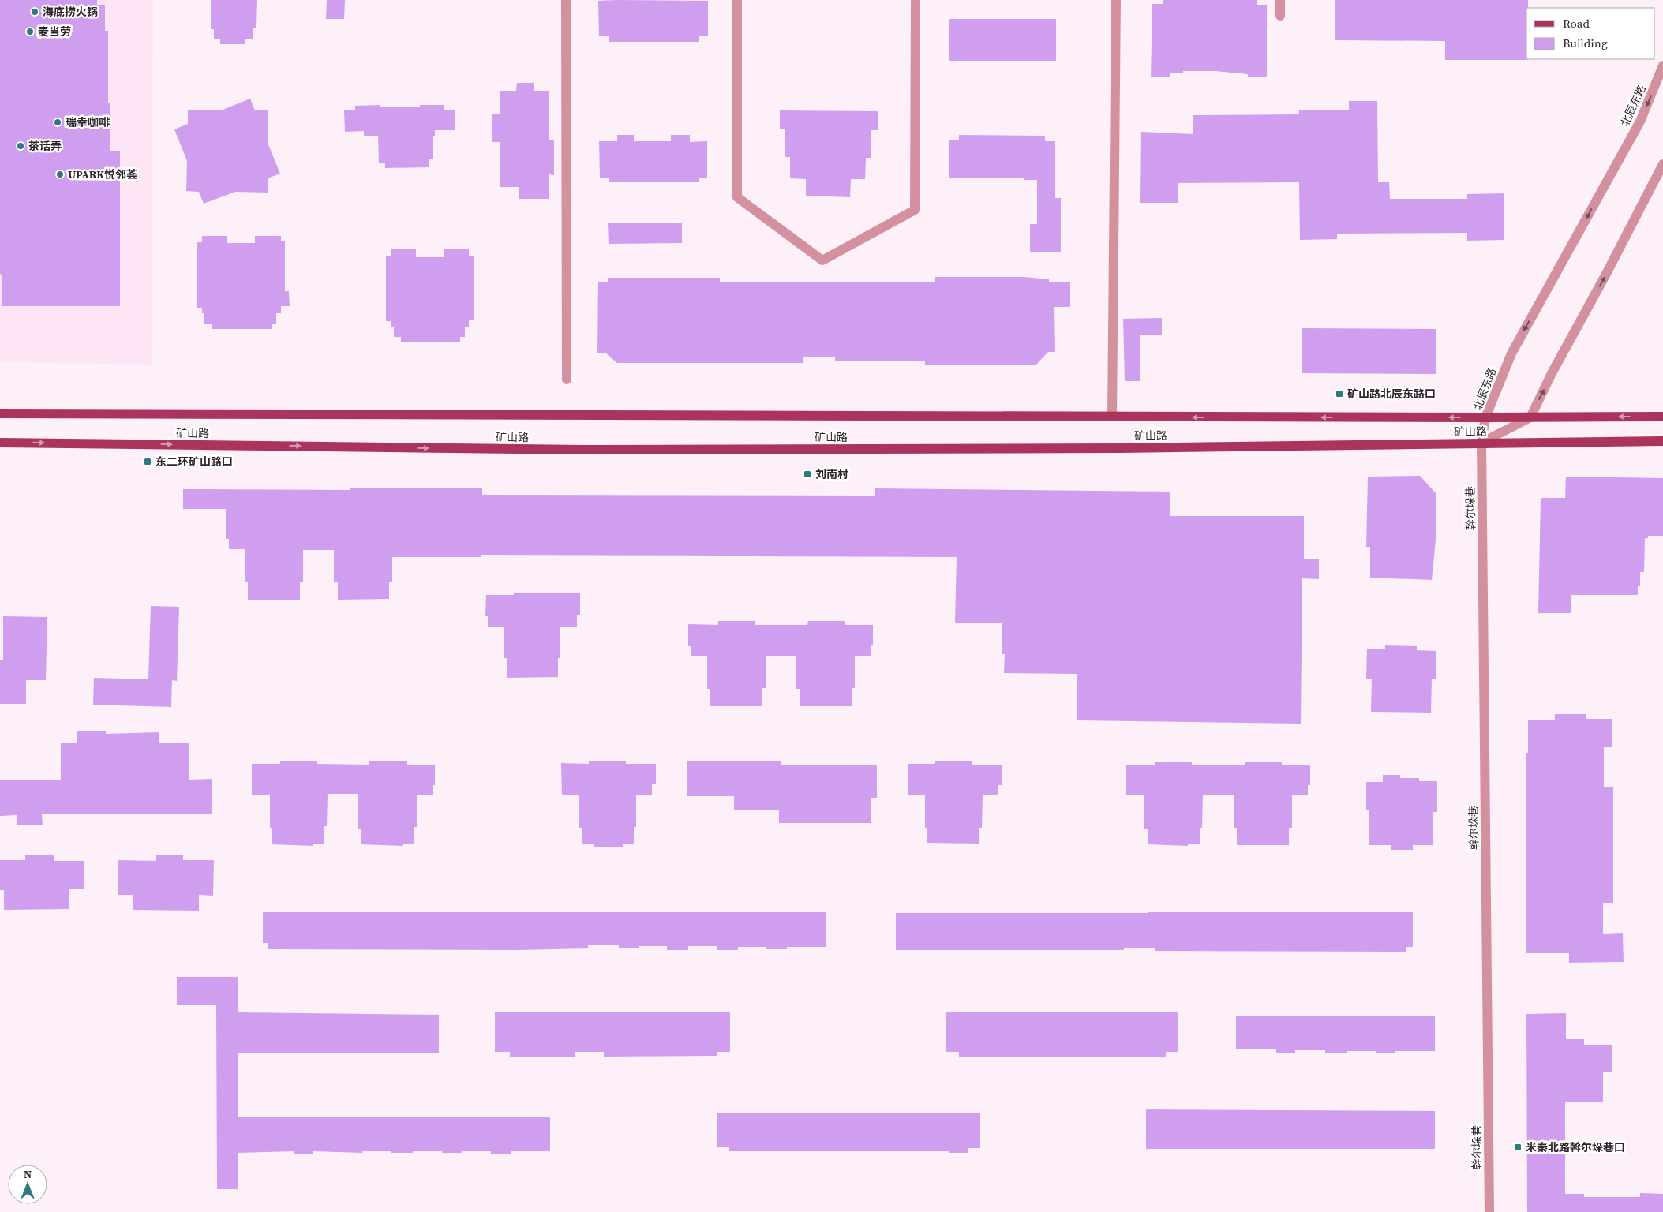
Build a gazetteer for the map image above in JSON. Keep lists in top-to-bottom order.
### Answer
{
  "streets": {
    "main road": ["矿山路"],
    "street": ["北辰东路", "幹尔垛巷"]
  },
  "crossings": [
    ["北辰东路", "矿山路"],
    ["北辰东路", "幹尔垛巷"],
    ["矿山路", "幹尔垛巷"]
  ],
  "places": {
    "other": [
      "海底捞火锅",
      "麦当劳",
      "瑞幸咖啡",
      "茶话弄",
      "UPARK悦邻荟"
    ],
    "transit": [
      "矿山路北辰东路口",
      "东二环矿山路口",
      "刘南村",
      "米秦北路斡尔垛巷口"
    ]
  },
  "legend": ["Road", "Building"],
  "north": "top"
}
